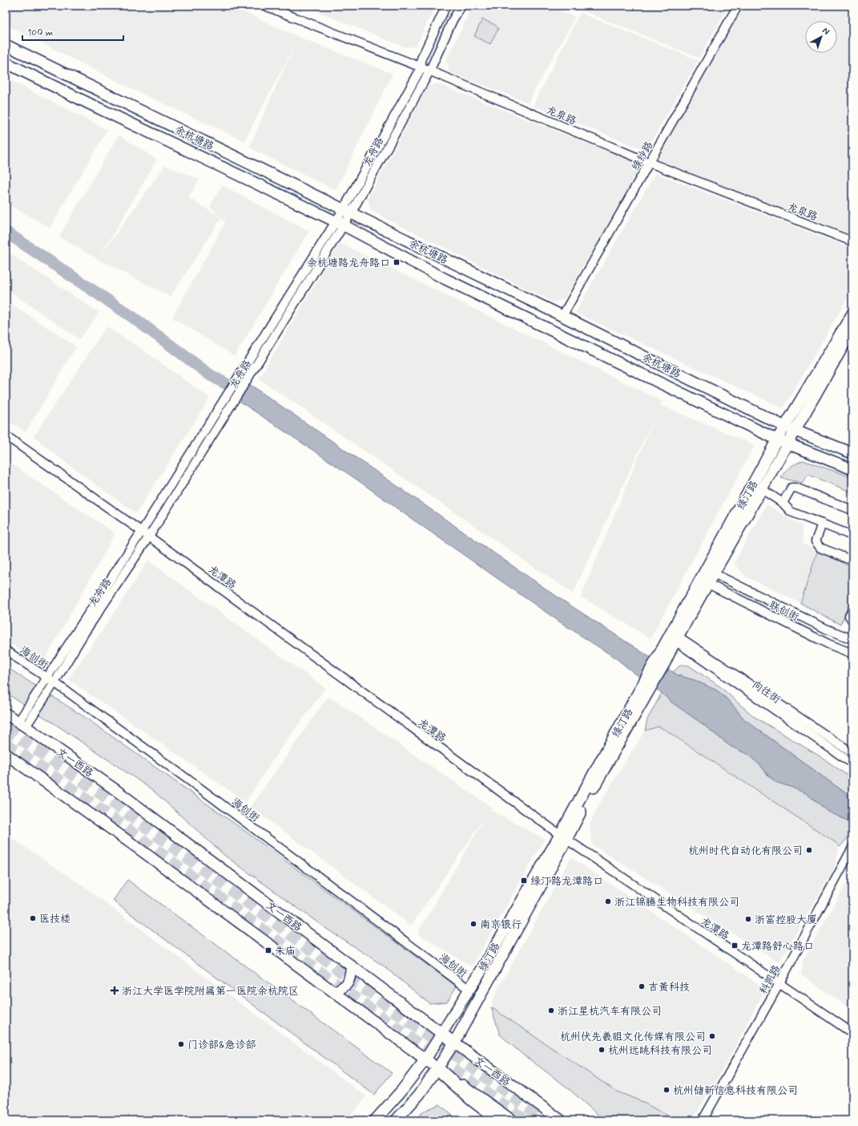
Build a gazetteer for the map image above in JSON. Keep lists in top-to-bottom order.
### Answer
{
  "streets": {
    "main road": ["余杭塘路", "绿汀路", "文一西路"],
    "street": [
      "龙泉路",
      "龙舟路",
      "绿纱路",
      "龙潭路",
      "联创街",
      "海创街",
      "向往街",
      "科凯路"
    ]
  },
  "crossings": [
    ["龙泉路", "龙舟路"],
    ["龙泉路", "绿纱路"],
    ["余杭塘路", "龙舟路"],
    ["余杭塘路", "绿纱路"],
    ["余杭塘路", "绿汀路"],
    ["龙舟路", "龙潭路"],
    ["龙舟路", "海创街"],
    ["龙舟路", "文一西路"],
    ["绿汀路", "龙潭路"],
    ["绿汀路", "联创街"],
    ["绿汀路", "海创街"],
    ["绿汀路", "向往街"],
    ["绿汀路", "文一西路"],
    ["龙潭路", "科凯路"]
  ],
  "places": {
    "transit": [
      "余杭塘路龙舟路口",
      "绿汀路龙潭路口",
      "龙潭路舒心路口",
      "朱庙"
    ],
    "other": [
      "杭州时代自动化有限公司",
      "浙江锦腾生物科技有限公司",
      "医技楼",
      "浙富控股大厦",
      "南京银行",
      "吉黄科技",
      "浙江星杭汽车有限公司",
      "杭州伏先羲祖文化传媒有限公司",
      "门诊部&急诊部",
      "杭州远眺科技有限公司",
      "杭州储新信息科技有限公司"
    ],
    "health": ["浙江大学医学院附属第一医院余杭院区"]
  },
  "scale_bar": "100 m",
  "north": "top right"
}
